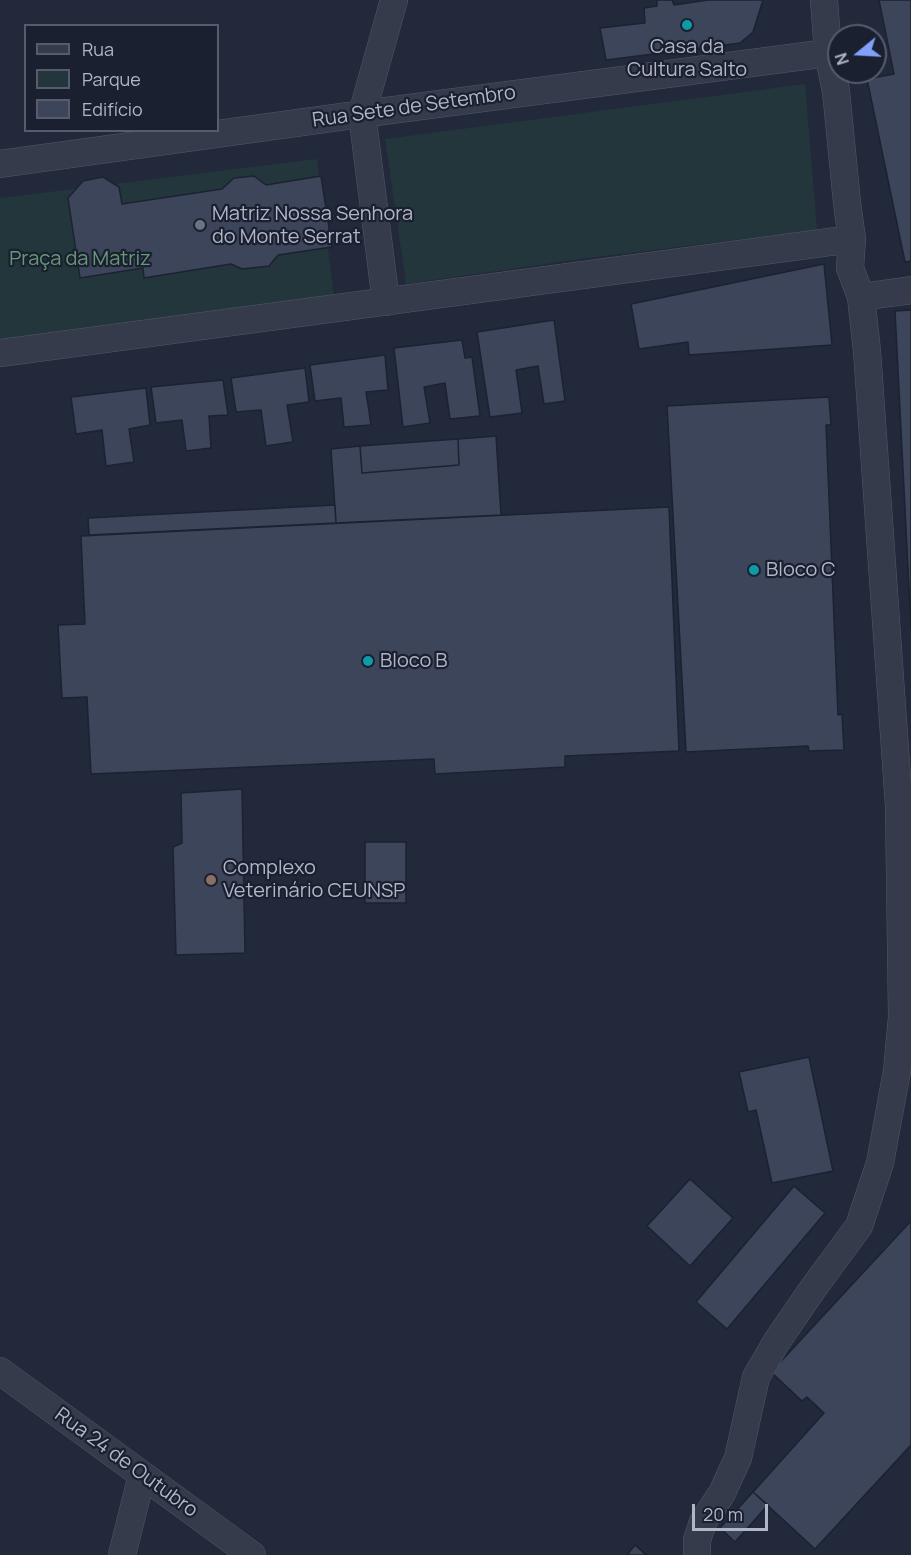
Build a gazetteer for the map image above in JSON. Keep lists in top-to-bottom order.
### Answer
{
  "streets": {
    "street": ["Rua Sete de Setembro", "Rua 24 de Outubro"]
  },
  "parks": ["Praça da Matriz"],
  "places": [
    "Casa da Cultura Salto",
    "Matriz Nossa Senhora do Monte Serrat",
    "Bloco C",
    "Bloco B",
    "Complexo Veterinário CEUNSP"
  ],
  "legend": ["Rua", "Parque", "Edifício"],
  "scale_bar": "20 m",
  "north": "left"
}
